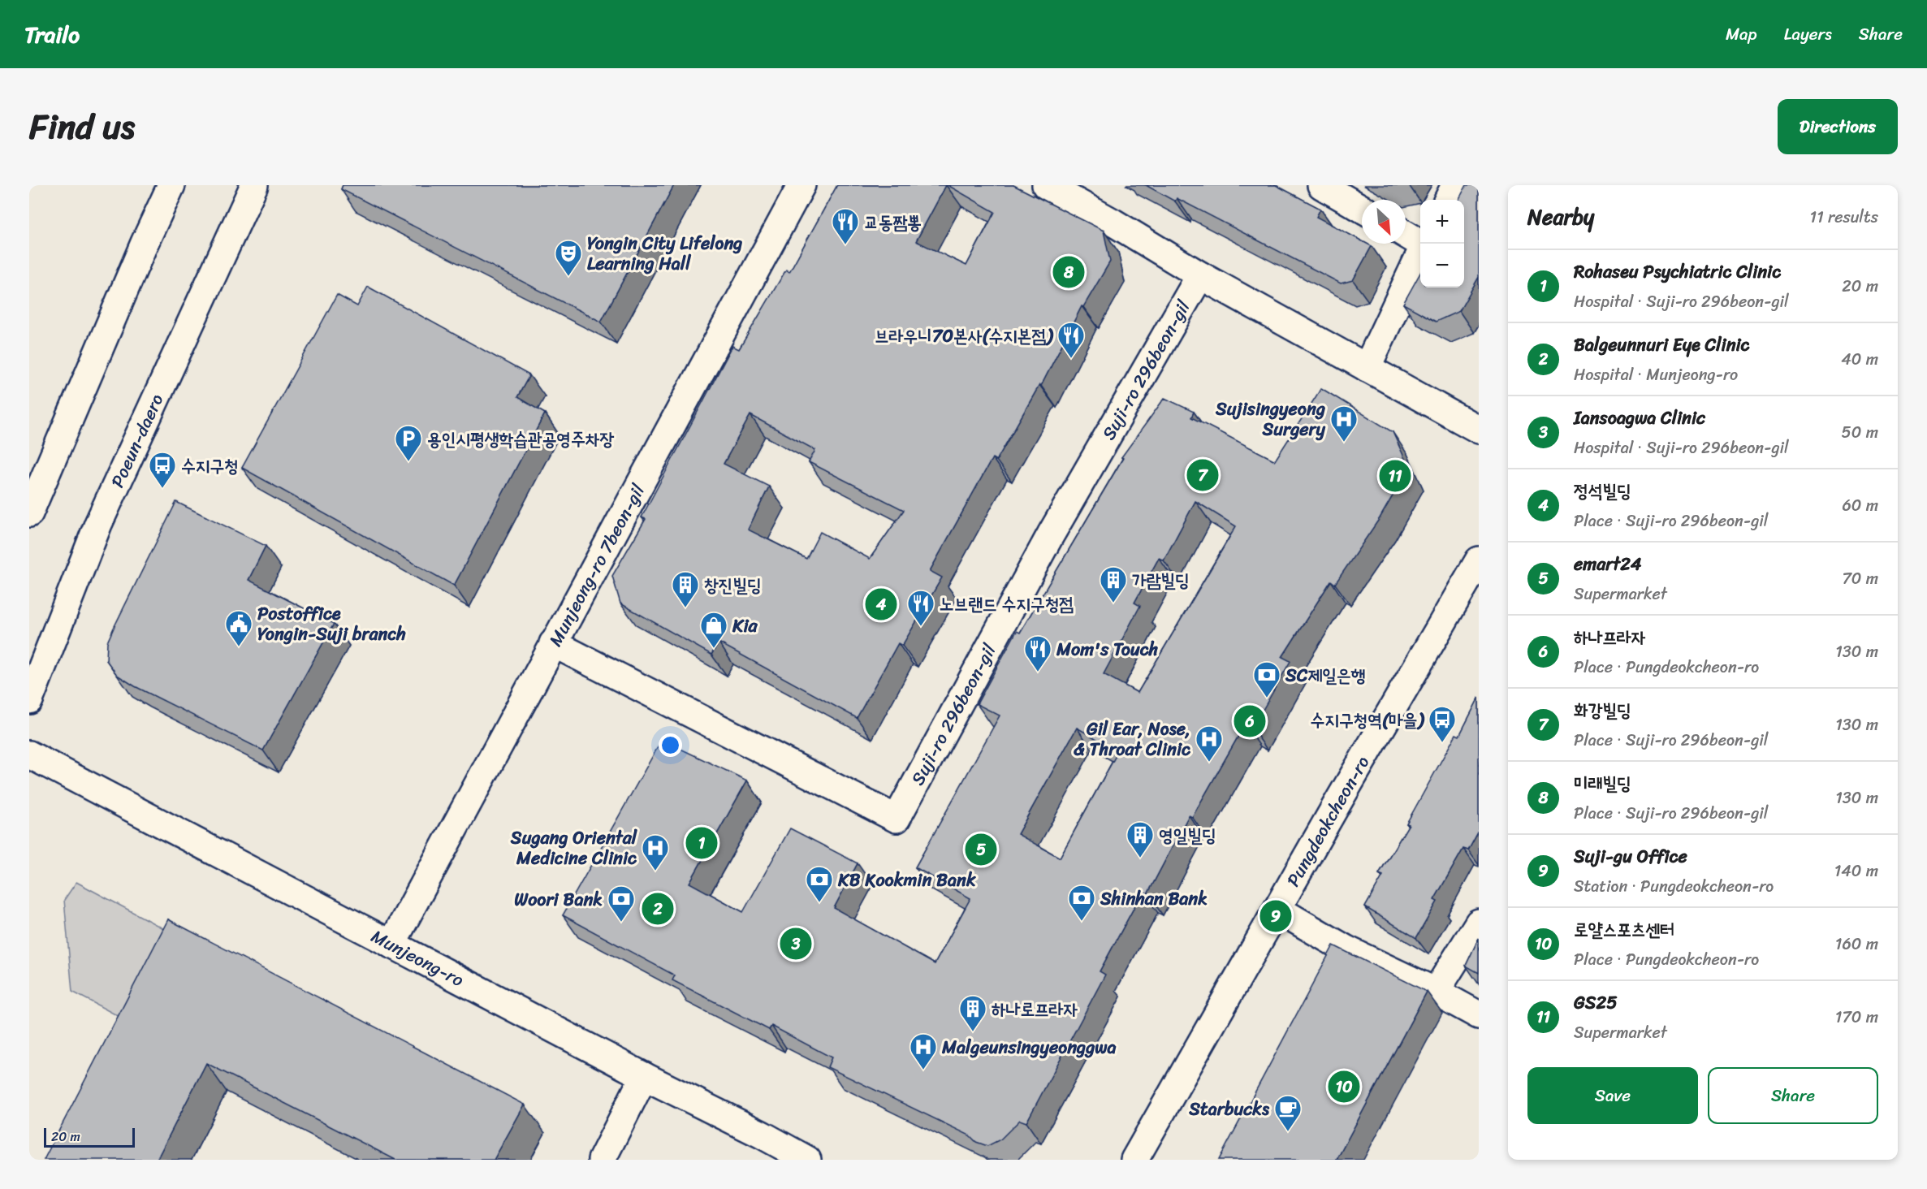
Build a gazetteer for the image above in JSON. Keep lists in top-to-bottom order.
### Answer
{
  "streets": {
    "street": [
      "Suji-ro 296beon-gil",
      "Poeun-daero",
      "Munjeong-ro 7beon-gil",
      "Pungdeokcheon-ro",
      "Munjeong-ro"
    ]
  },
  "crossings": [
    ["Suji-ro 296beon-gil", "Munjeong-ro 7beon-gil"],
    ["Munjeong-ro 7beon-gil", "Munjeong-ro"]
  ],
  "places": {
    "restaurant": [
      "교동짬뽕",
      "브라우니70본사(수지본점)",
      "노브랜드 수지구청점",
      "Mom's Touch"
    ],
    "theatre": ["Yongin City Lifelong Learning Hall"],
    "hospital": [
      "Sujisingyeong Surgery",
      "Gil Ear, Nose, & Throat Clinic",
      "Sugang Oriental Medicine Clinic",
      "Malgeunsingyeonggwa"
    ],
    "parking": ["용인시평생학습관공영주차장"],
    "bus stop": ["수지구청", "수지구청역(마을)"],
    "building": [
      "가람빌딩",
      "창진빌딩",
      "영일빌딩",
      "하나로프라자"
    ],
    "public building": ["Postoffice Yongin-Suji branch"],
    "shop": ["Kia"],
    "bank": [
      "SC제일은행",
      "KB Kookmin Bank",
      "Shinhan Bank",
      "Woori Bank"
    ],
    "cafe": ["Starbucks"]
  },
  "scale_bar": "20 m",
  "north": "bottom right",
  "page": {
    "header": "Trailo",
    "nav": ["Map", "Layers", "Share"],
    "title": "Find us",
    "buttons": [
      "Directions",
      ["Save", "Share"]
    ],
    "heading": ["Nearby", "11 results"],
    "map_buttons": ["+", "−"],
    "list": [
      {
        "mark": "1",
        "name": "Rohaseu Psychiatric Clinic",
        "note": "Hospital · Suji-ro 296beon-gil",
        "value": "20 m"
      },
      {
        "mark": "2",
        "name": "Balgeunnuri Eye Clinic",
        "note": "Hospital · Munjeong-ro",
        "value": "40 m"
      },
      {
        "mark": "3",
        "name": "Iansoagwa Clinic",
        "note": "Hospital · Suji-ro 296beon-gil",
        "value": "50 m"
      },
      {
        "mark": "4",
        "name": "정석빌딩",
        "note": "Place · Suji-ro 296beon-gil",
        "value": "60 m"
      },
      {
        "mark": "5",
        "name": "emart24",
        "note": "Supermarket",
        "value": "70 m"
      },
      {
        "mark": "6",
        "name": "하나프라자",
        "note": "Place · Pungdeokcheon-ro",
        "value": "130 m"
      },
      {
        "mark": "7",
        "name": "화강빌딩",
        "note": "Place · Suji-ro 296beon-gil",
        "value": "130 m"
      },
      {
        "mark": "8",
        "name": "미래빌딩",
        "note": "Place · Suji-ro 296beon-gil",
        "value": "130 m"
      },
      {
        "mark": "9",
        "name": "Suji-gu Office",
        "note": "Station · Pungdeokcheon-ro",
        "value": "140 m"
      },
      {
        "mark": "10",
        "name": "로얄스포츠센터",
        "note": "Place · Pungdeokcheon-ro",
        "value": "160 m"
      },
      {
        "mark": "11",
        "name": "GS25",
        "note": "Supermarket",
        "value": "170 m"
      }
    ],
    "pins": [
      "8",
      "7",
      "11",
      "4",
      "6",
      "1",
      "5",
      "2",
      "9",
      "3",
      "10"
    ],
    "scale": "20 m"
  }
}
